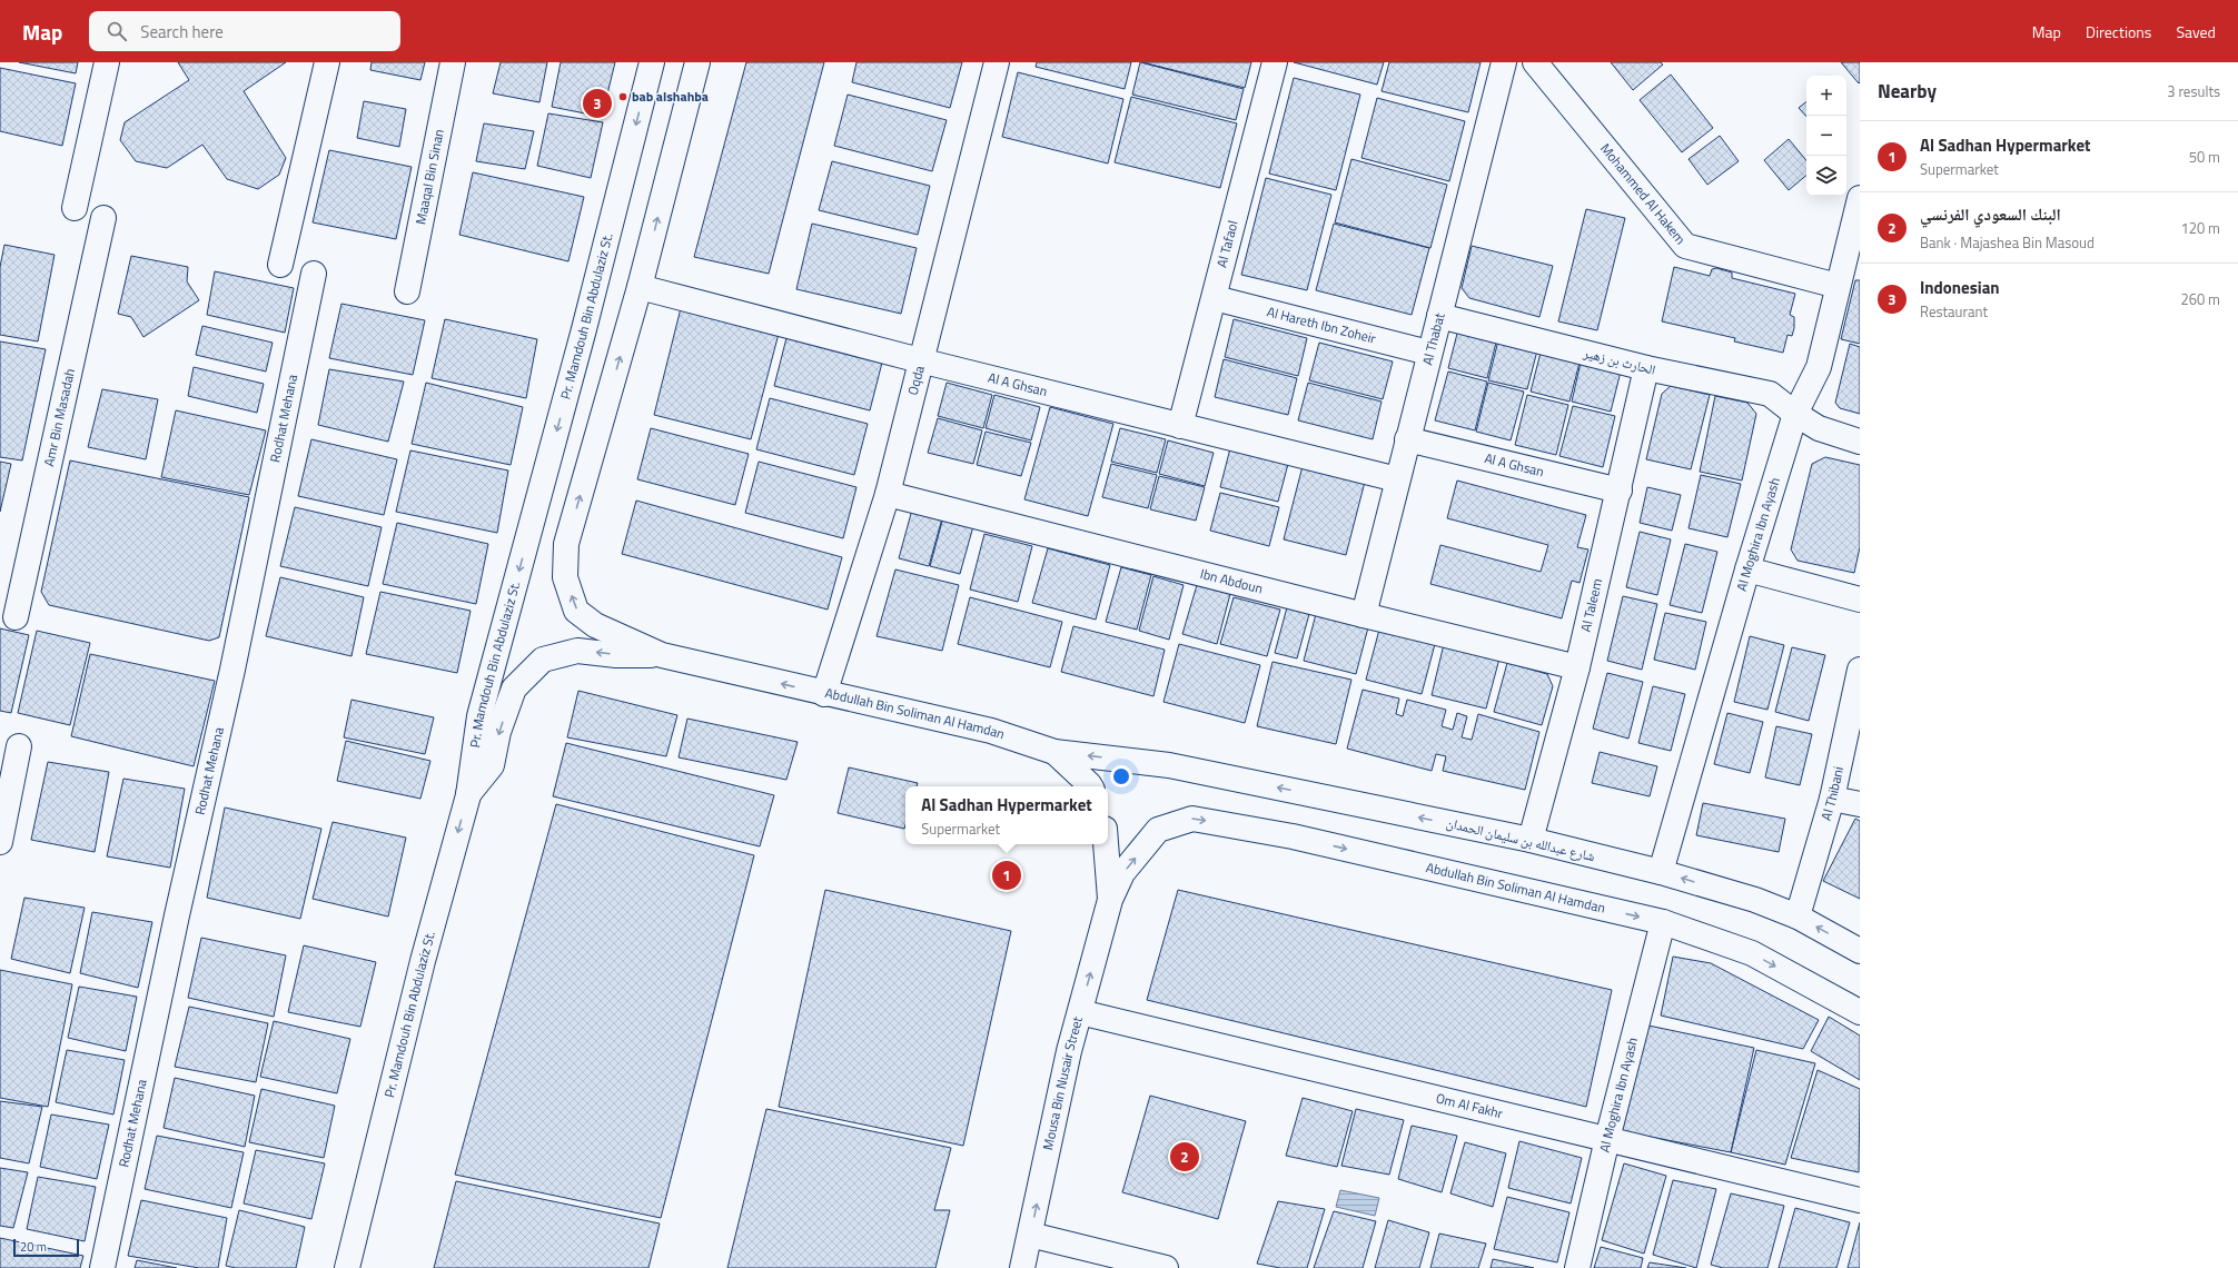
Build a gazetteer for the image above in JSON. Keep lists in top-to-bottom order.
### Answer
{
  "streets": {
    "street": [
      "Maaqal Bin Sinan",
      "Mohammed Al Hakem",
      "Al Tafaol",
      "Pr. Mamdouh Bin Abdulaziz St.",
      "Al Hareth Ibn Zoheir",
      "Al Thabat",
      "الحارث بن زهير",
      "Oqda",
      "Al A Ghsan",
      "Amr Bin Masadah",
      "Rodhat Mehana",
      "Al Moghira Ibn Ayash",
      "Ibn Abdoun",
      "Al Taleem",
      "Abdullah Bin Soliman Al Hamdan",
      "Al Thibani",
      "شارع عبدالله بن سليمان الحمدان",
      "Mousa Bin Nusair Street",
      "Om Al Fakhr"
    ]
  },
  "crossings": [
    ["Mohammed Al Hakem", "Al Moghira Ibn Ayash"],
    ["Al Tafaol", "Al Hareth Ibn Zoheir"],
    ["Al Tafaol", "Al A Ghsan"],
    ["Al Hareth Ibn Zoheir", "Al Thabat"],
    ["Al Thabat", "الحارث بن زهير"],
    ["Al Thabat", "Al A Ghsan"],
    ["Al Thabat", "Ibn Abdoun"],
    ["الحارث بن زهير", "Al Moghira Ibn Ayash"],
    ["الحارث بن زهير", "Al Taleem"],
    ["Oqda", "Al A Ghsan"],
    ["Oqda", "Ibn Abdoun"],
    ["Oqda", "Abdullah Bin Soliman Al Hamdan"],
    ["Al A Ghsan", "Al Taleem"],
    ["Al Moghira Ibn Ayash", "Abdullah Bin Soliman Al Hamdan"],
    ["Al Moghira Ibn Ayash", "شارع عبدالله بن سليمان الحمدان"],
    ["Al Moghira Ibn Ayash", "Om Al Fakhr"],
    ["Ibn Abdoun", "Al Taleem"],
    ["Al Taleem", "شارع عبدالله بن سليمان الحمدان"],
    ["Abdullah Bin Soliman Al Hamdan", "شارع عبدالله بن سليمان الحمدان"],
    ["Abdullah Bin Soliman Al Hamdan", "Mousa Bin Nusair Street"],
    ["Al Thibani", "شارع عبدالله بن سليمان الحمدان"],
    ["Mousa Bin Nusair Street", "Om Al Fakhr"]
  ],
  "one_way": ["Pr. Mamdouh Bin Abdulaziz St.", "شارع عبدالله بن سليمان الحمدان", "Mousa Bin Nusair Street"],
  "places": ["bab alshahba"],
  "scale_bar": "20 m",
  "page": {
    "header": "Map",
    "search": "Search here",
    "nav": ["Map", "Directions", "Saved"],
    "heading": ["Nearby", "3 results"],
    "map_buttons": ["+", "−"],
    "pins": ["3", "1", "2"],
    "list": [
      {
        "mark": "1",
        "name": "Al Sadhan Hypermarket",
        "note": "Supermarket",
        "value": "50 m"
      },
      {
        "mark": "2",
        "name": "البنك السعودي الفرنسي",
        "note": "Bank · Majashea Bin Masoud",
        "value": "120 m"
      },
      {
        "mark": "3",
        "name": "Indonesian",
        "note": "Restaurant",
        "value": "260 m"
      }
    ],
    "popup": ["Al Sadhan Hypermarket", "Supermarket"],
    "scale": "20 m"
  }
}
